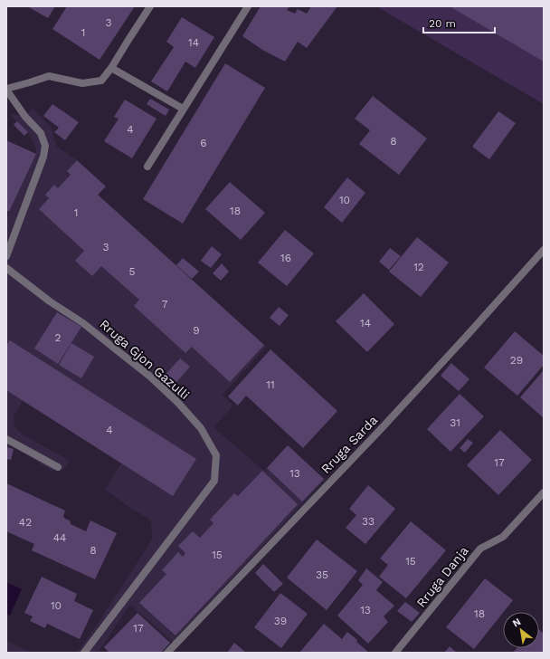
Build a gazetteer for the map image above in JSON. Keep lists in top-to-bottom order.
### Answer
{
  "streets": {
    "street": ["Rruga Gjon Gazulli", "Rruga Sarda", "Rruga Danja"]
  },
  "house_numbers": [
    "3",
    "1",
    "14",
    "4",
    "8",
    "6",
    "10",
    "18",
    "1",
    "3",
    "16",
    "12",
    "5",
    "7",
    "14",
    "9",
    "2",
    "29",
    "11",
    "31",
    "4",
    "17",
    "13",
    "33",
    "42",
    "44",
    "8",
    "15",
    "15",
    "35",
    "10",
    "13",
    "18",
    "39",
    "17"
  ],
  "scale_bar": "20 m",
  "north": "top left"
}
